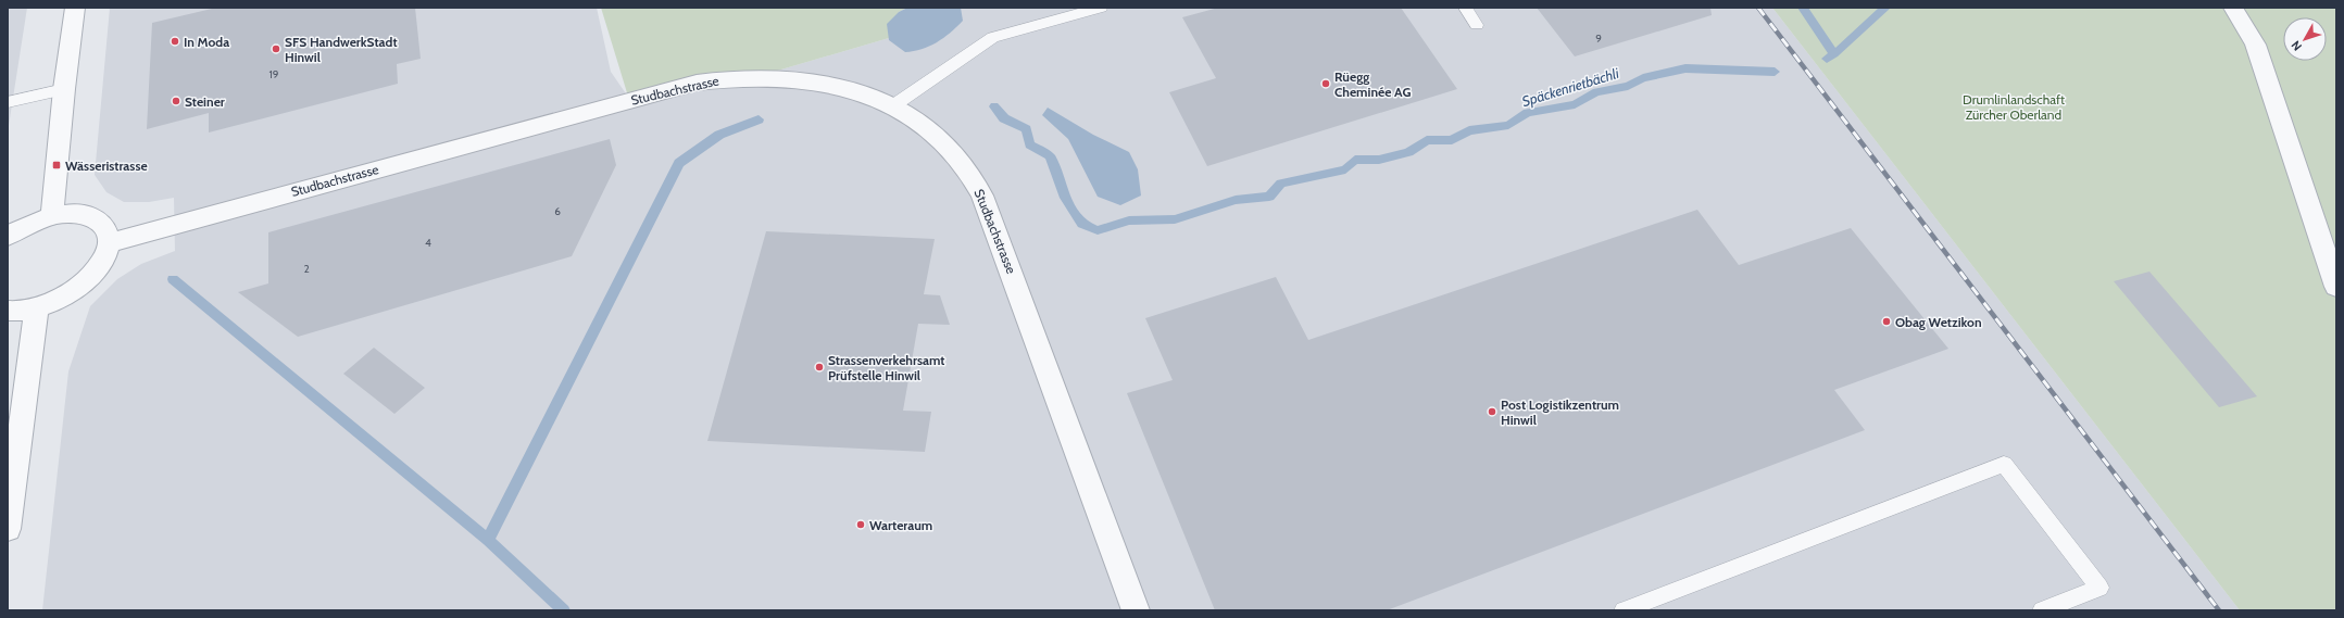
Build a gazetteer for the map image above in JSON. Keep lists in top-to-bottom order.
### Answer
{
  "streets": {
    "street": ["Studbachstrasse"]
  },
  "water": ["Späckenrietbächli"],
  "parks": ["Drumlinlandschaft Zürcher Oberland"],
  "places": {
    "other": [
      "In Moda",
      "SFS HandwerkStadt Hinwil",
      "Rüegg Cheminée AG",
      "Steiner",
      "Obag Wetzikon",
      "Strassenverkehrsamt Prüfstelle Hinwil",
      "Post Logistikzentrum Hinwil",
      "Warteraum"
    ],
    "transit": ["Wässeristrasse"]
  },
  "house_numbers": [
    "9",
    "19",
    "6",
    "4",
    "2"
  ],
  "north": "bottom left"
}
